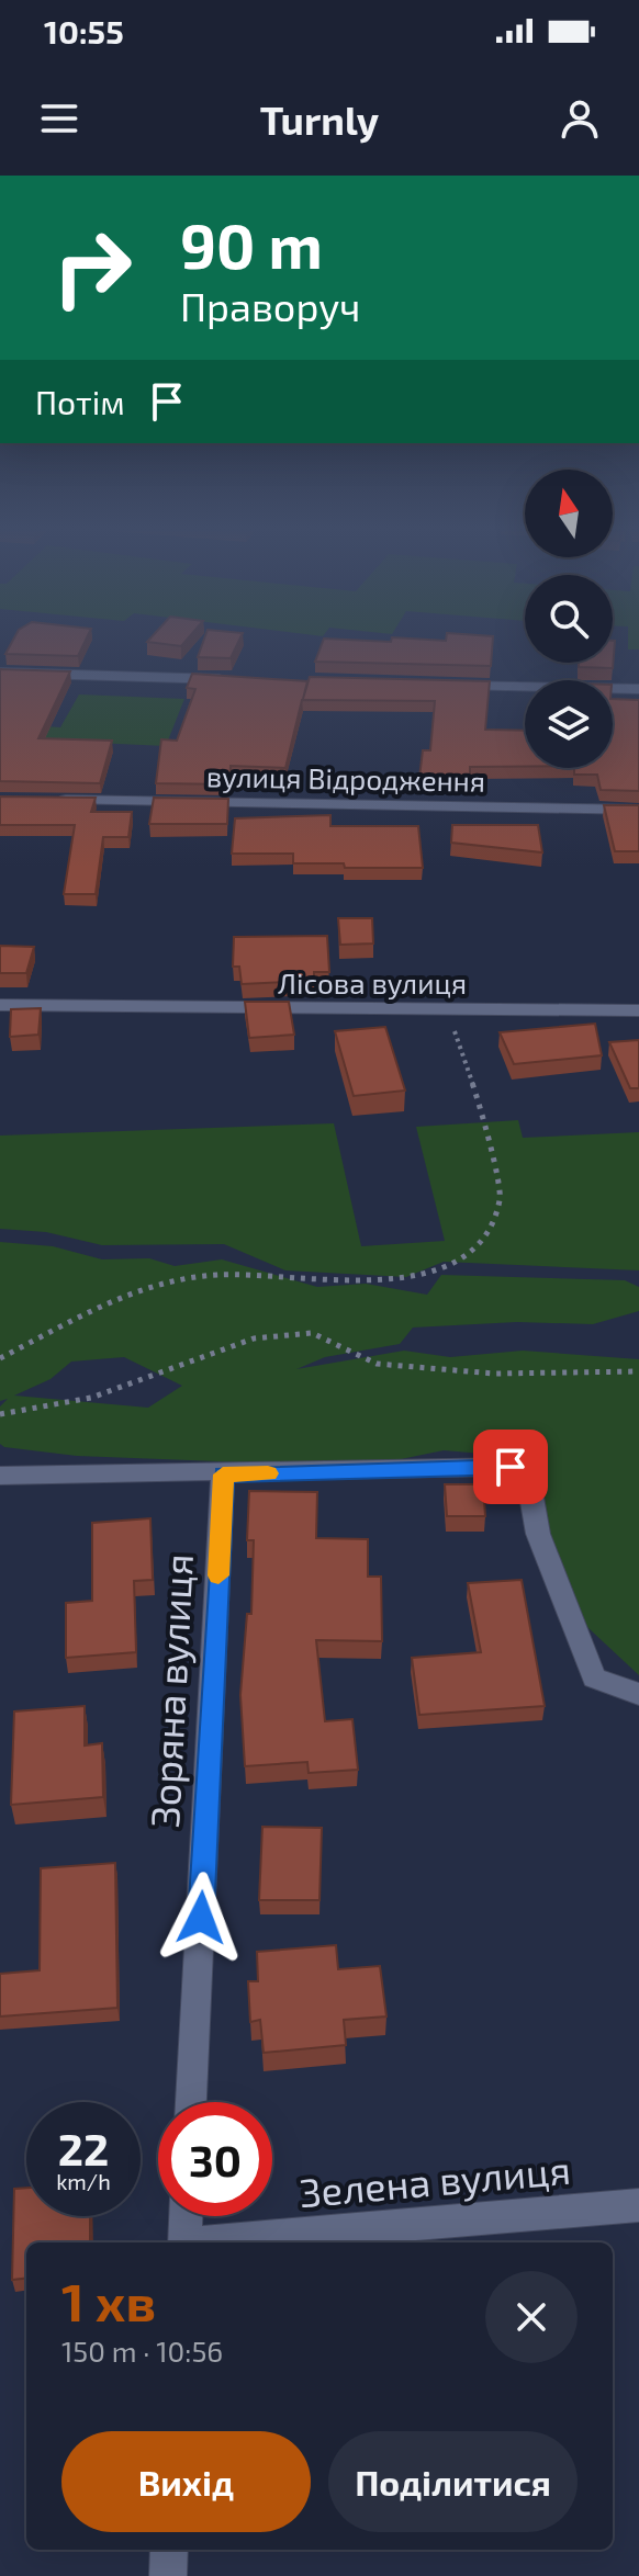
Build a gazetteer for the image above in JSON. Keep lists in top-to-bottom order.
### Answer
{
  "streets": {
    "street": [
      "вулиця Відродження",
      "Лісова вулиця",
      "Зоряна вулиця",
      "Зелена вулиця"
    ]
  },
  "north": "top",
  "page": {
    "status": "10:55",
    "header": "Turnly",
    "turn": ["90 m", "Праворуч"],
    "then": "Потім",
    "speed": "22 km/h",
    "limit": "30",
    "heading": ["1 хв", "150 m · 10:56"],
    "buttons": ["Вихід", "Поділитися"]
  }
}
